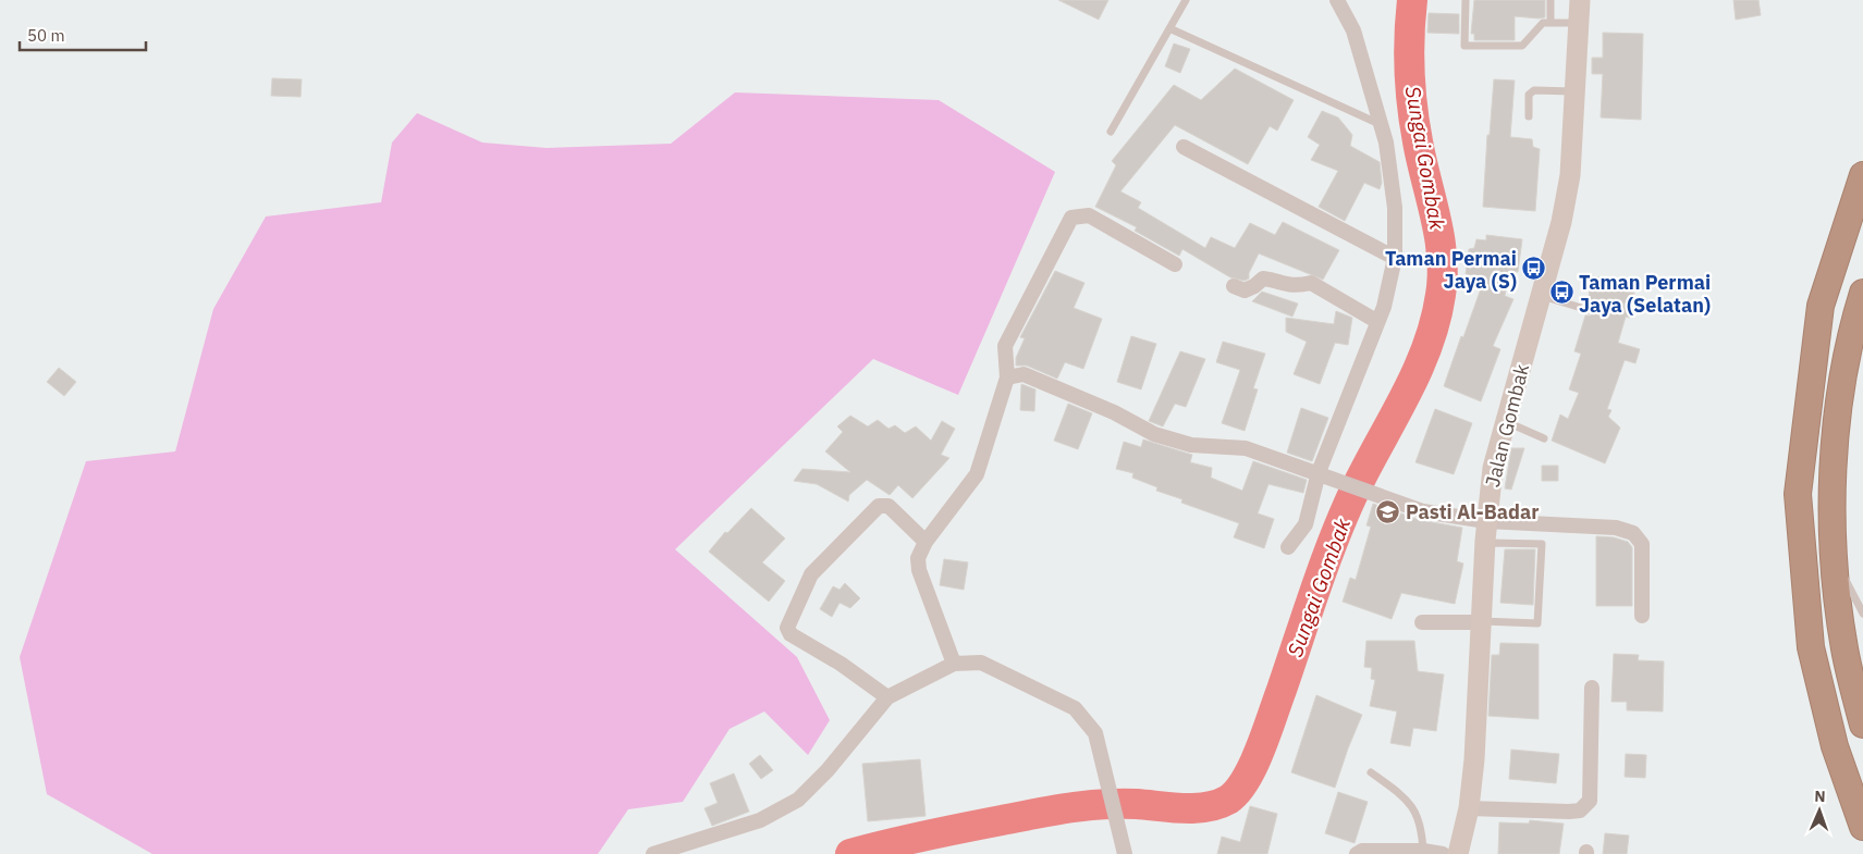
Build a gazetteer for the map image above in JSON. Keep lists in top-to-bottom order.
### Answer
{
  "streets": {
    "main road": ["Jalan Gombak"]
  },
  "water": ["Sungai Gombak"],
  "places": {
    "bus stop": ["Taman Permai Jaya (S)", "Taman Permai Jaya (Selatan)"],
    "school or university": ["Pasti Al-Badar"]
  },
  "scale_bar": "50 m",
  "north": "top"
}
